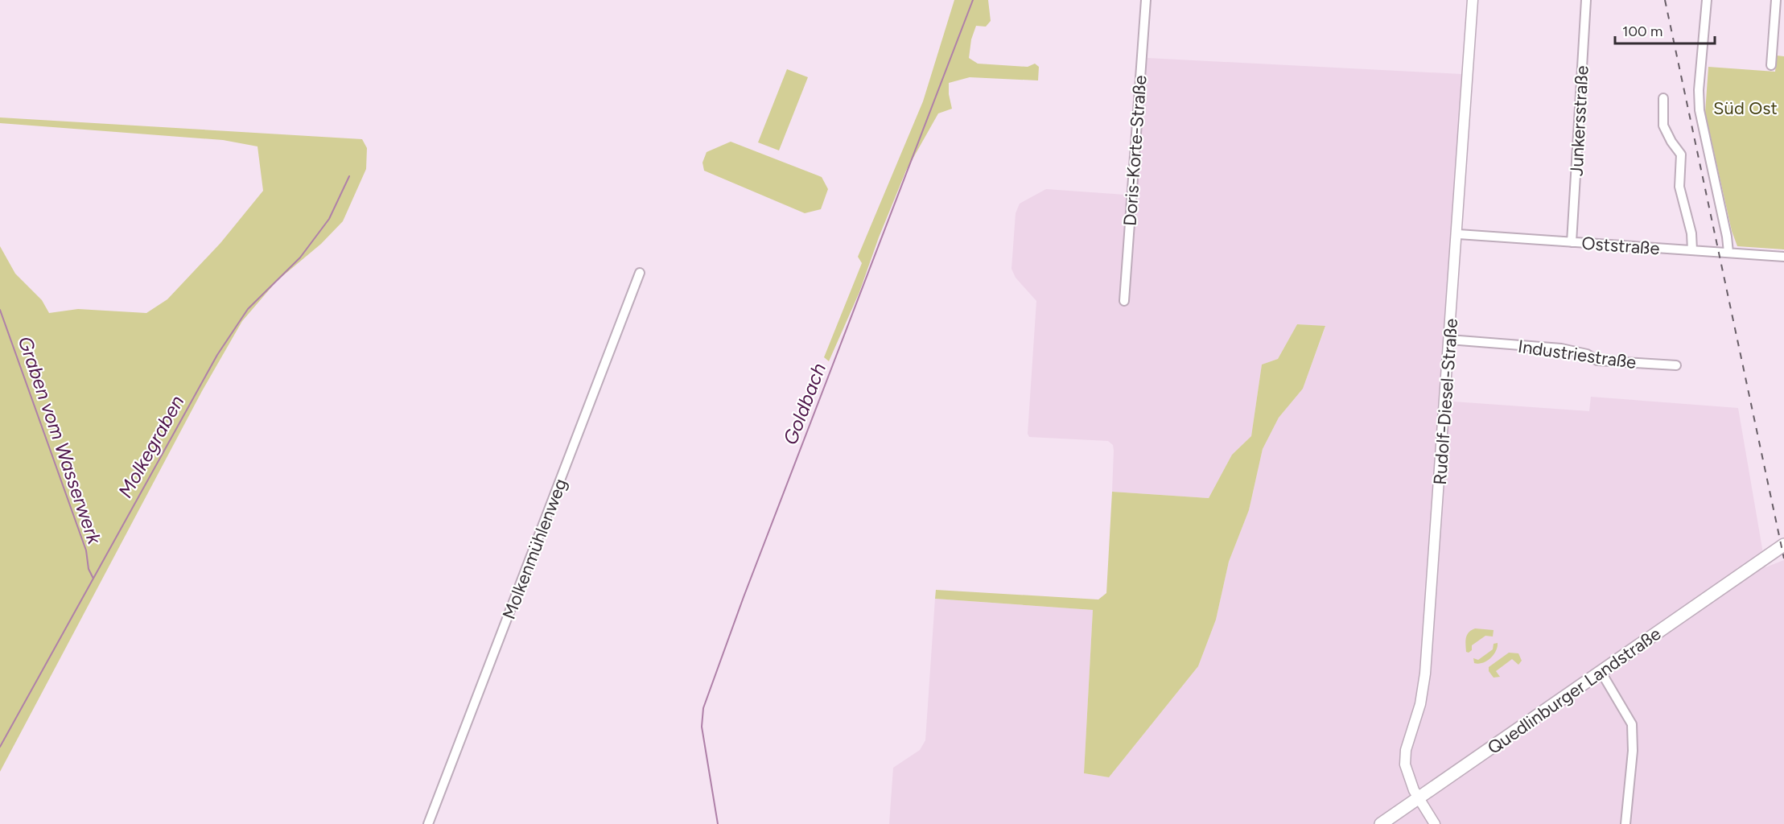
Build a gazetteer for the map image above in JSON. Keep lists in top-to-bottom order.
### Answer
{
  "streets": {
    "main road": ["Quedlinburger Landstraße"],
    "street": [
      "Junkersstraße",
      "Doris-Korte-Straße",
      "Oststraße",
      "Industriestraße",
      "Rudolf-Diesel-Straße",
      "Molkenmühlenweg"
    ]
  },
  "crossings": [
    ["Junkersstraße", "Oststraße"],
    ["Oststraße", "Rudolf-Diesel-Straße"],
    ["Industriestraße", "Rudolf-Diesel-Straße"],
    ["Rudolf-Diesel-Straße", "Quedlinburger Landstraße"]
  ],
  "water": ["Goldbach", "Graben vom Wasserwerk", "Molkegraben"],
  "parks": ["Süd Ost"],
  "scale_bar": "100 m"
}
